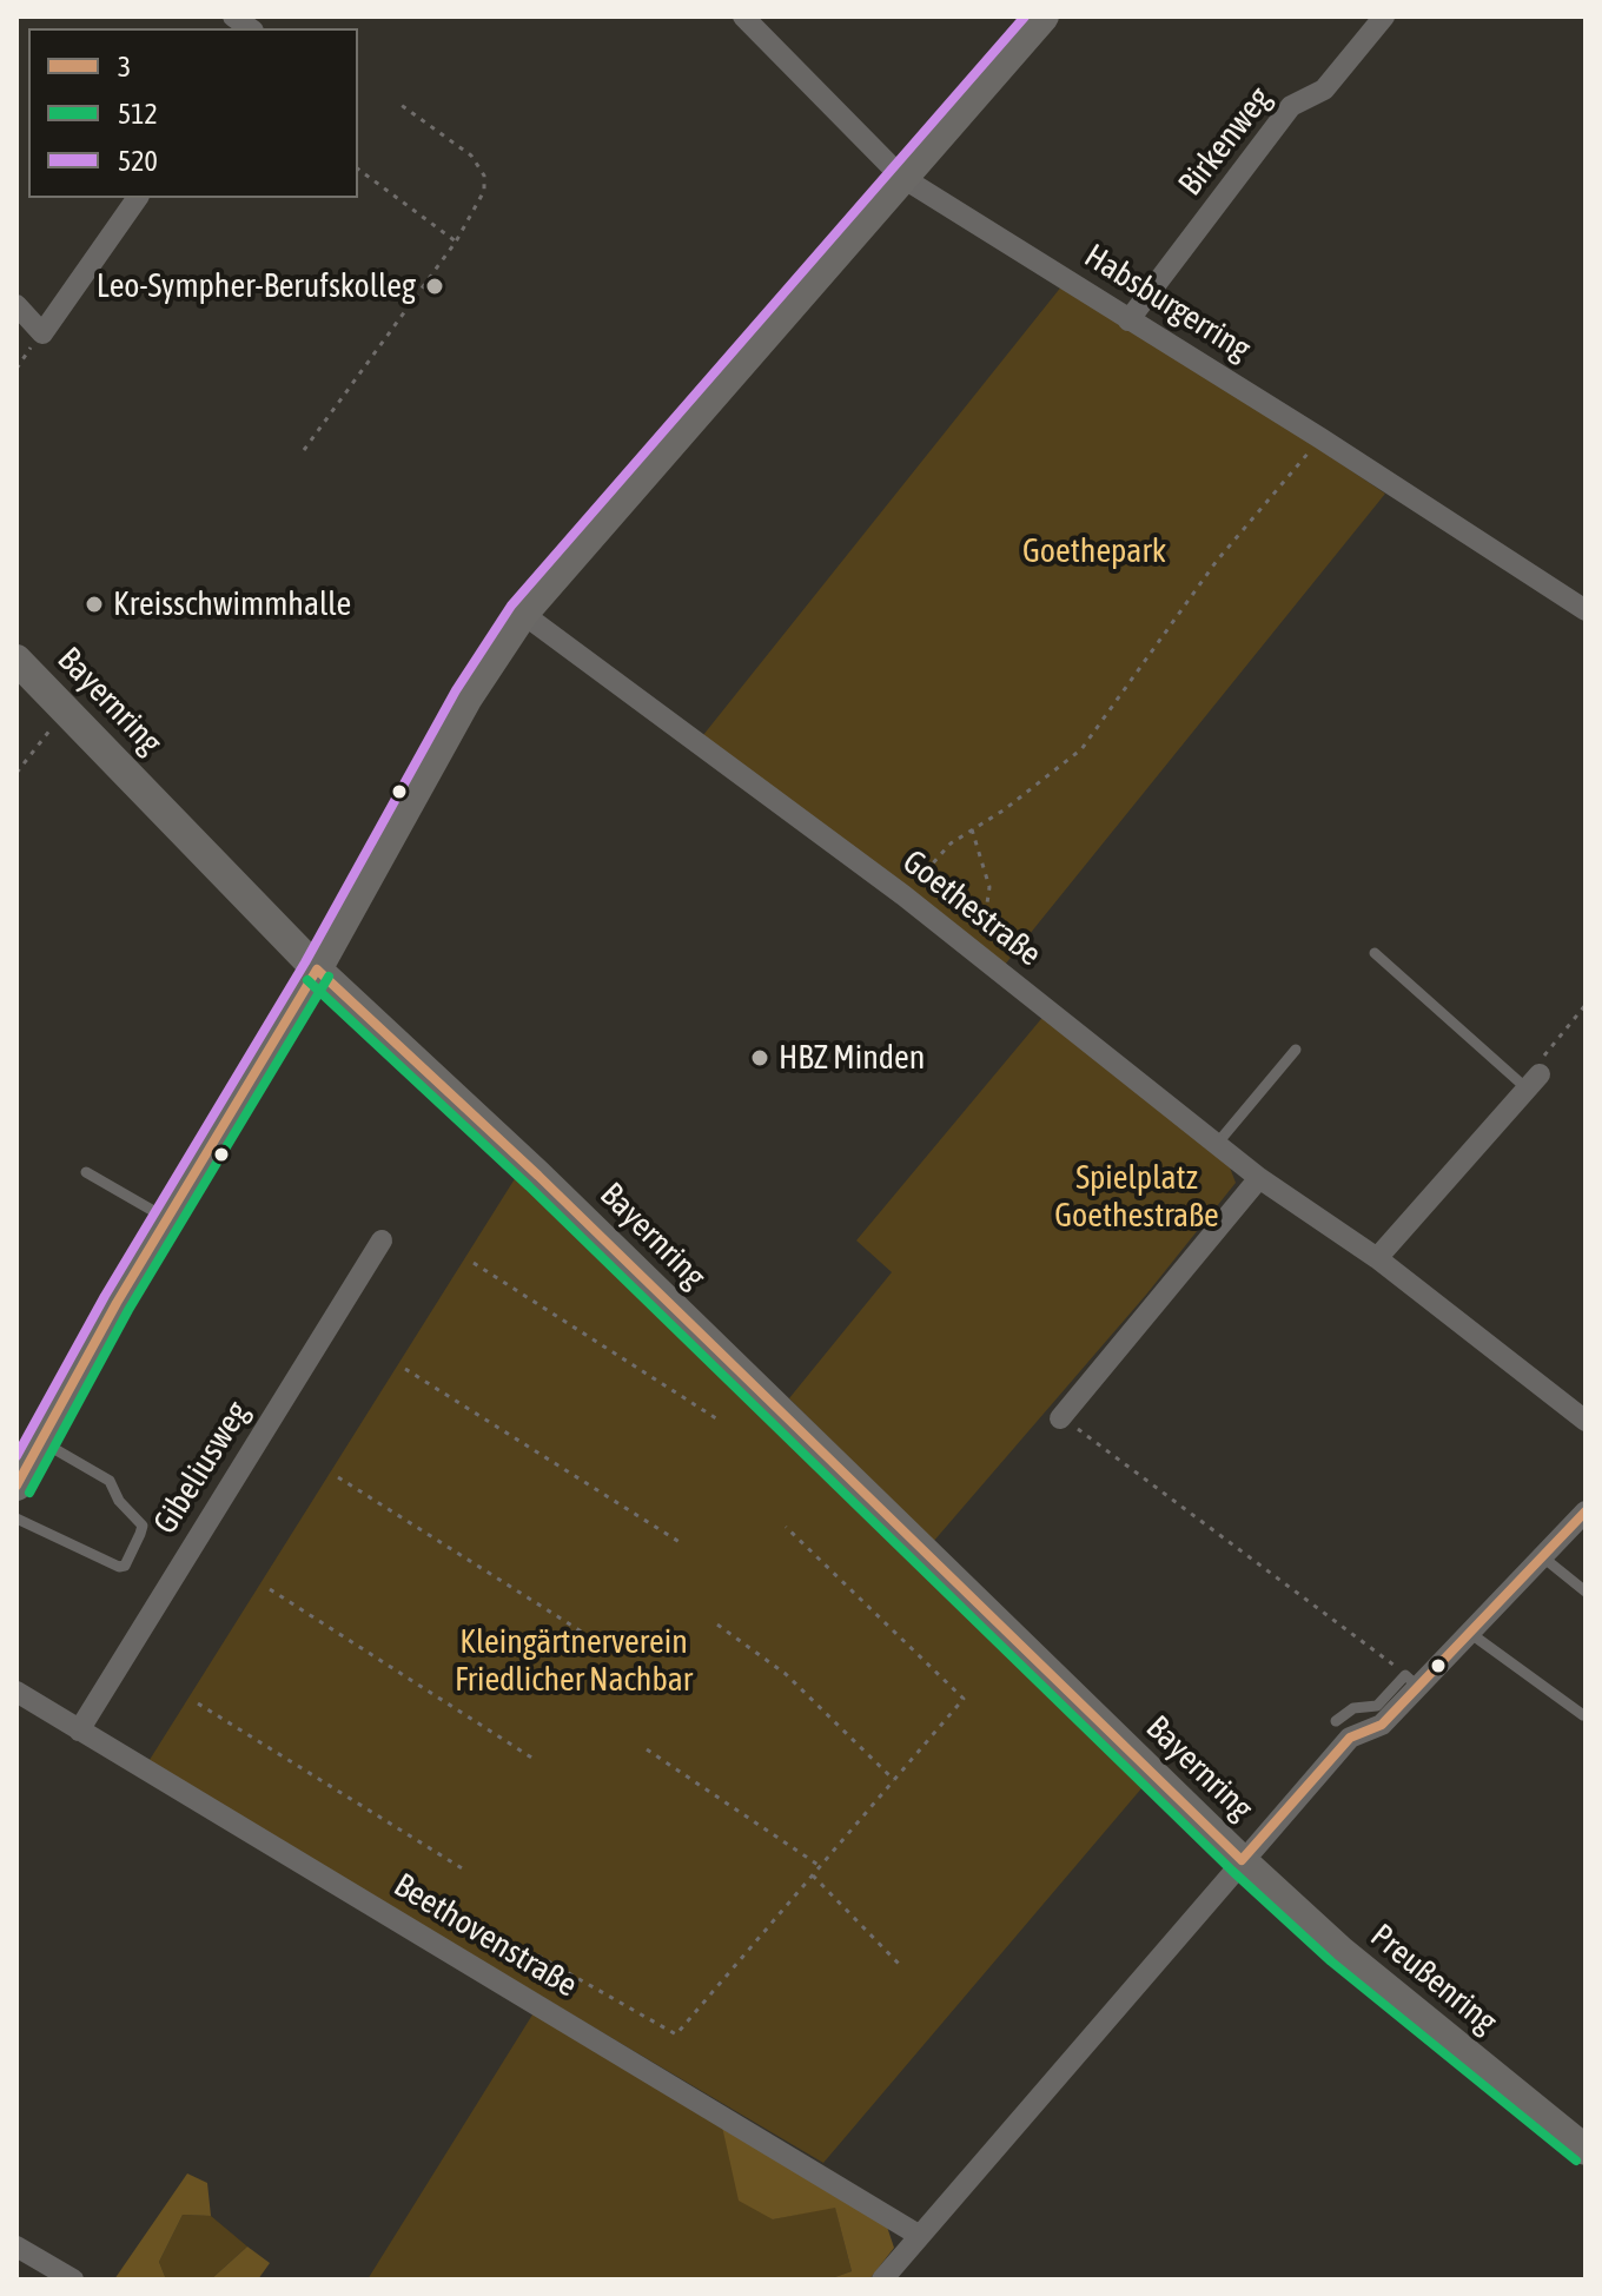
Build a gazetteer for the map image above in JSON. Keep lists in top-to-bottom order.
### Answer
{
  "streets": {
    "street": [
      "Birkenweg",
      "Habsburgerring",
      "Bayernring",
      "Goethestraße",
      "Gibeliusweg",
      "Beethovenstraße",
      "Preußenring"
    ]
  },
  "crossings": [
    ["Birkenweg", "Habsburgerring"],
    ["Bayernring", "Preußenring"],
    ["Gibeliusweg", "Beethovenstraße"]
  ],
  "parks": ["Goethepark", "Spielplatz Goethestraße", "Kleingärtnerverein Friedlicher Nachbar"],
  "places": ["Leo-Sympher-Berufskolleg", "Kreisschwimmhalle", "HBZ Minden"],
  "lines": ["transit line 520", "transit line 3", "transit line 512"],
  "legend": ["3", "512", "520"]
}
